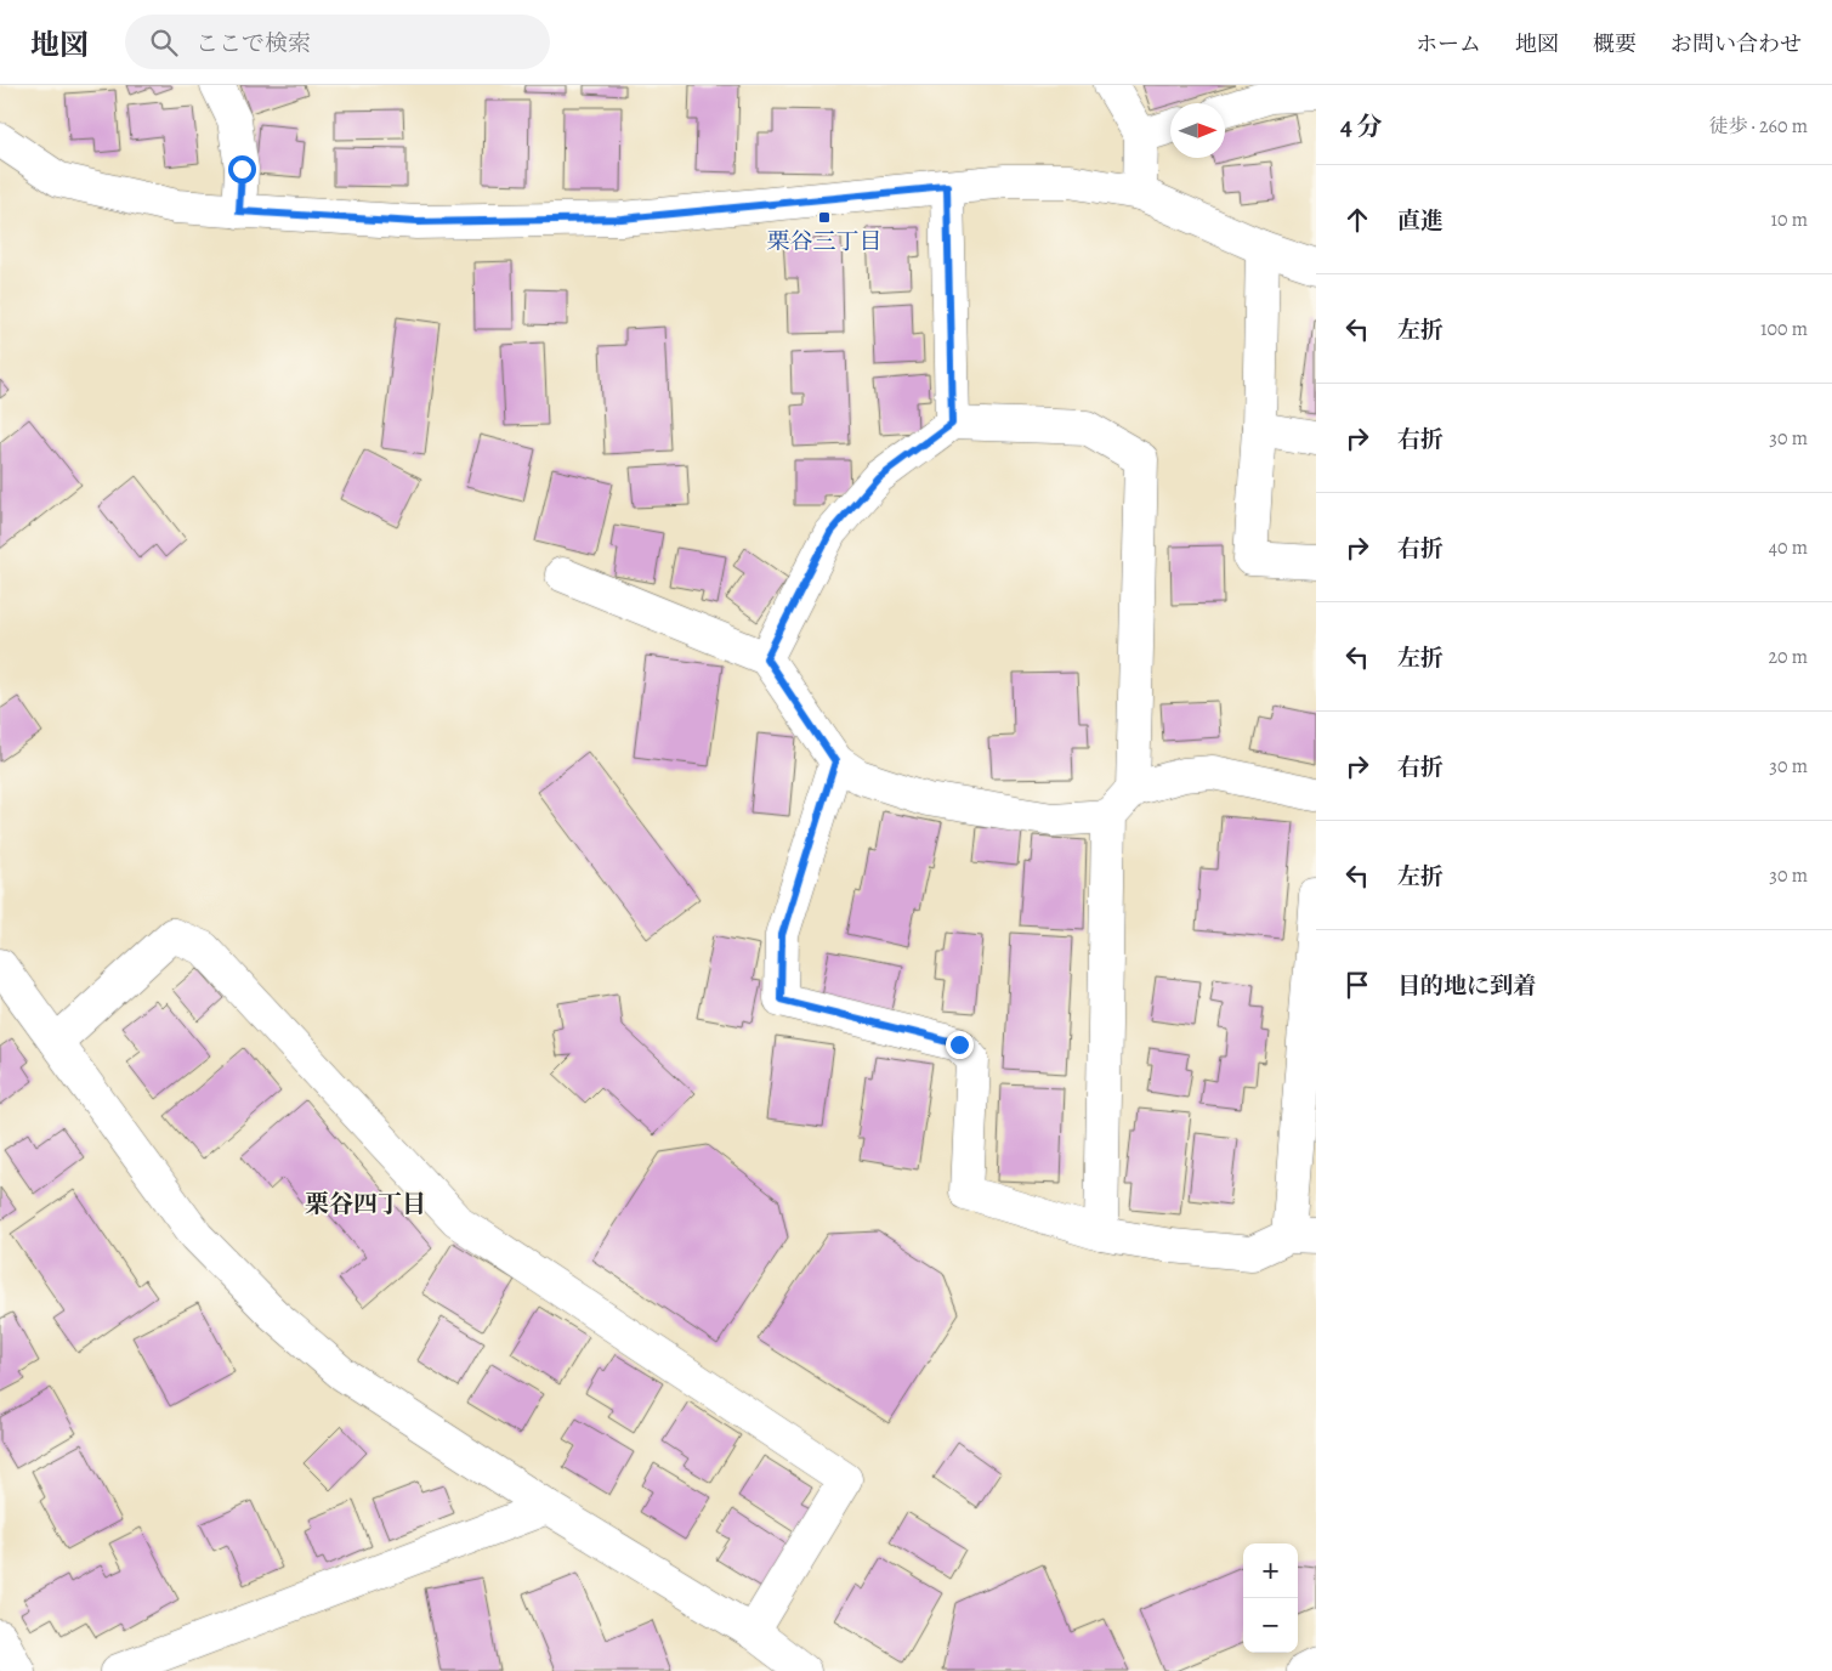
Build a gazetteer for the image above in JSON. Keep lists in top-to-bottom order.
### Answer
{
  "districts": ["栗谷四丁目"],
  "places": {
    "transit": ["栗谷三丁目"]
  },
  "north": "right",
  "page": {
    "header": "地図",
    "search": "ここで検索",
    "nav": [
      "ホーム",
      "地図",
      "概要",
      "お問い合わせ"
    ],
    "heading": ["4 分", "徒歩 · 260 m"],
    "list": [
      ["直進", "10 m"],
      ["左折", "100 m"],
      ["右折", "30 m"],
      ["右折", "40 m"],
      ["左折", "20 m"],
      ["右折", "30 m"],
      ["左折", "30 m"],
      "目的地に到着"
    ],
    "map_buttons": ["+", "−"]
  }
}
